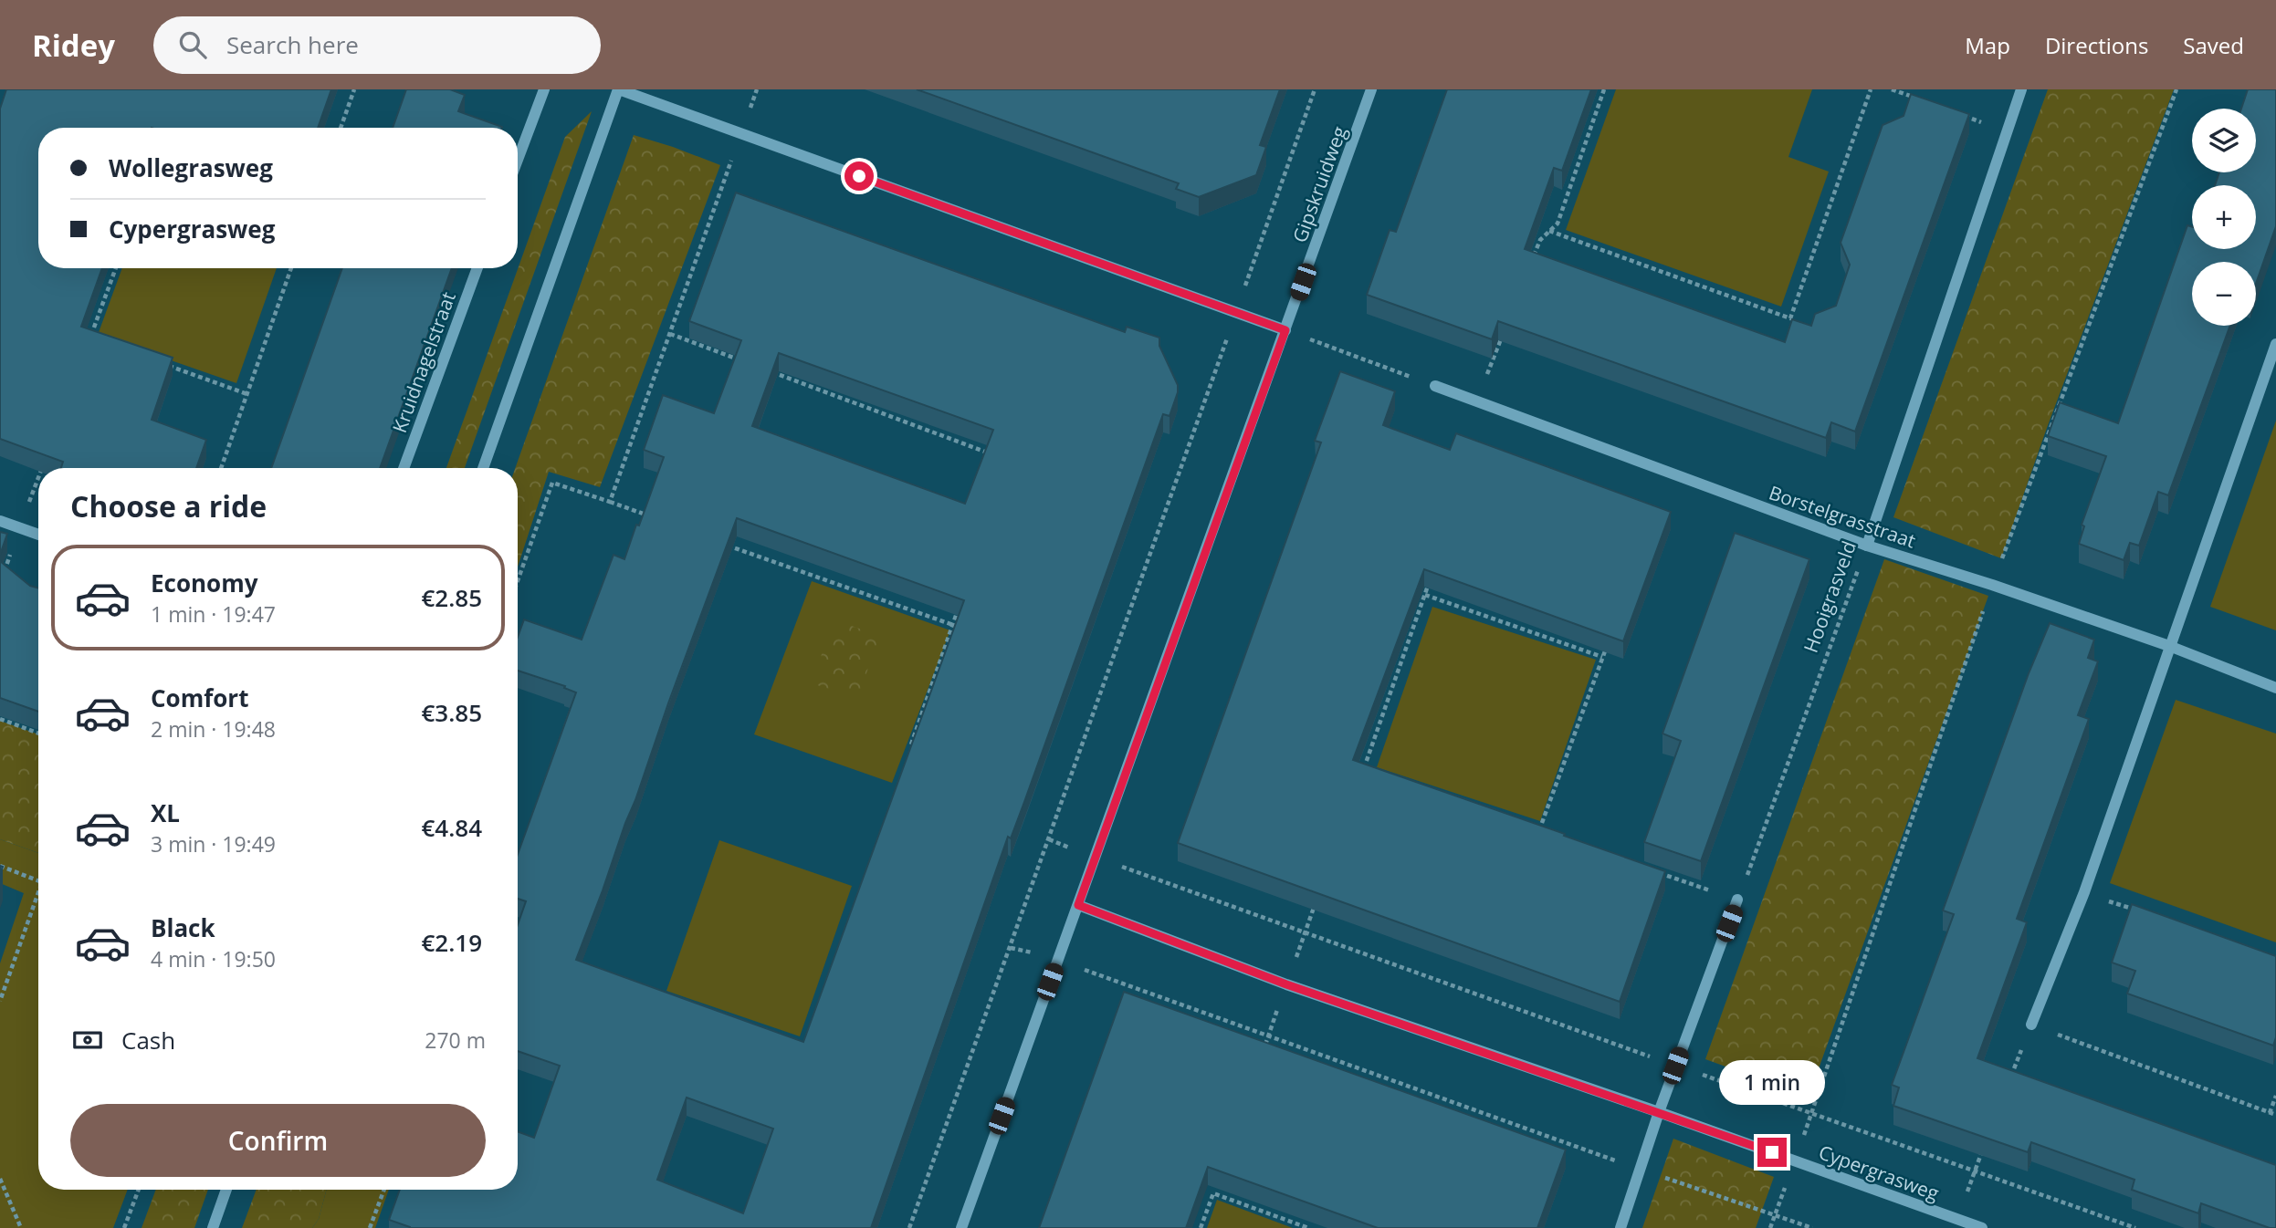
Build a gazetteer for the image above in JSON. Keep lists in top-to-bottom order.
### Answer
{
  "streets": {
    "street": [
      "Gipskruidweg",
      "Kruidnagelstraat",
      "Borstelgrasstraat",
      "Hooigrasveld",
      "Cypergrasweg"
    ]
  },
  "crossings": [
    ["Gipskruidweg", "Cypergrasweg"],
    ["Borstelgrasstraat", "Hooigrasveld"]
  ],
  "page": {
    "header": "Ridey",
    "search": "Search here",
    "nav": ["Map", "Directions", "Saved"],
    "map_buttons": ["+", "−"],
    "banner": ["Wollegrasweg", "Cypergrasweg"],
    "heading": "Choose a ride",
    "list": [
      {
        "name": "Economy",
        "note": "1 min · 19:47",
        "value": "€2.85"
      },
      {
        "name": "Comfort",
        "note": "2 min · 19:48",
        "value": "€3.85"
      },
      {
        "name": "XL",
        "note": "3 min · 19:49",
        "value": "€4.84"
      },
      {
        "name": "Black",
        "note": "4 min · 19:50",
        "value": "€2.19"
      }
    ],
    "pay": ["Cash", "270 m"],
    "bubble": "1 min",
    "buttons": "Confirm"
  }
}
